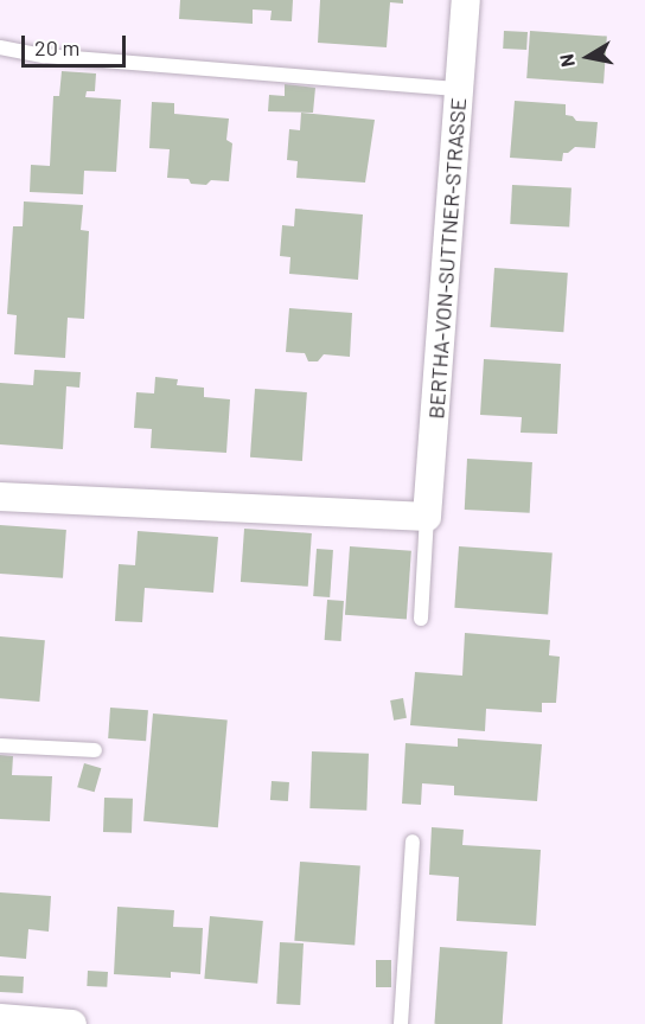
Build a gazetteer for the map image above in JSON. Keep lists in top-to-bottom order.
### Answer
{
  "streets": {
    "street": ["BERTHA-VON-SUTTNER-STRASSE"]
  },
  "scale_bar": "20 m",
  "north": "left"
}
